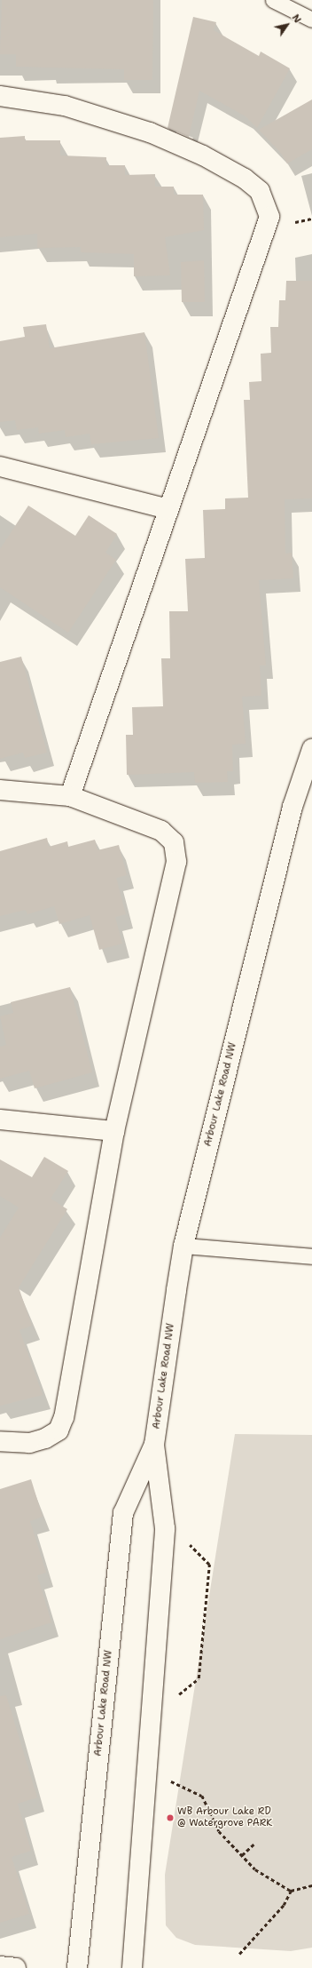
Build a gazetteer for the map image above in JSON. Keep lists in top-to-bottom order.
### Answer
{
  "streets": {
    "street": ["Arbour Lake Road NW"]
  },
  "places": ["WB Arbour Lake RD @ Watergrove PARK"],
  "north": "top right"
}
